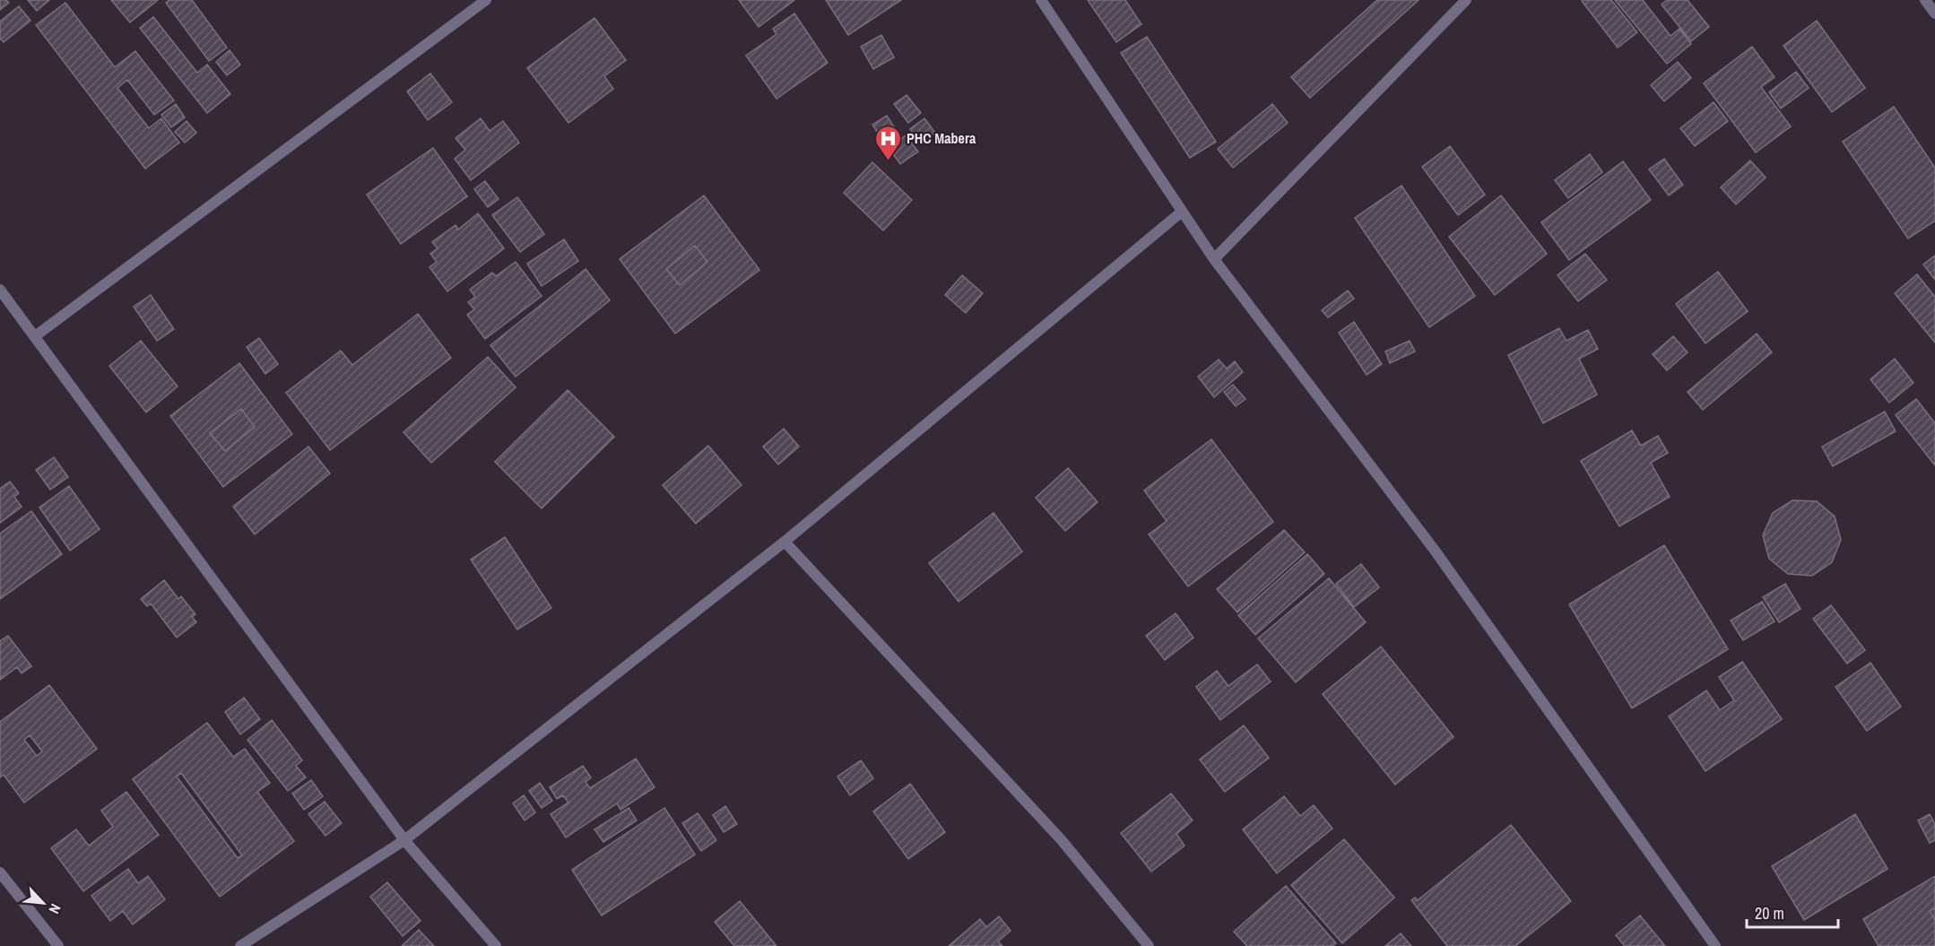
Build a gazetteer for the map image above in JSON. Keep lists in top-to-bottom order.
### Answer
{
  "places": {
    "hospital": ["PHC Mabera"]
  },
  "scale_bar": "20 m",
  "north": "bottom right"
}
